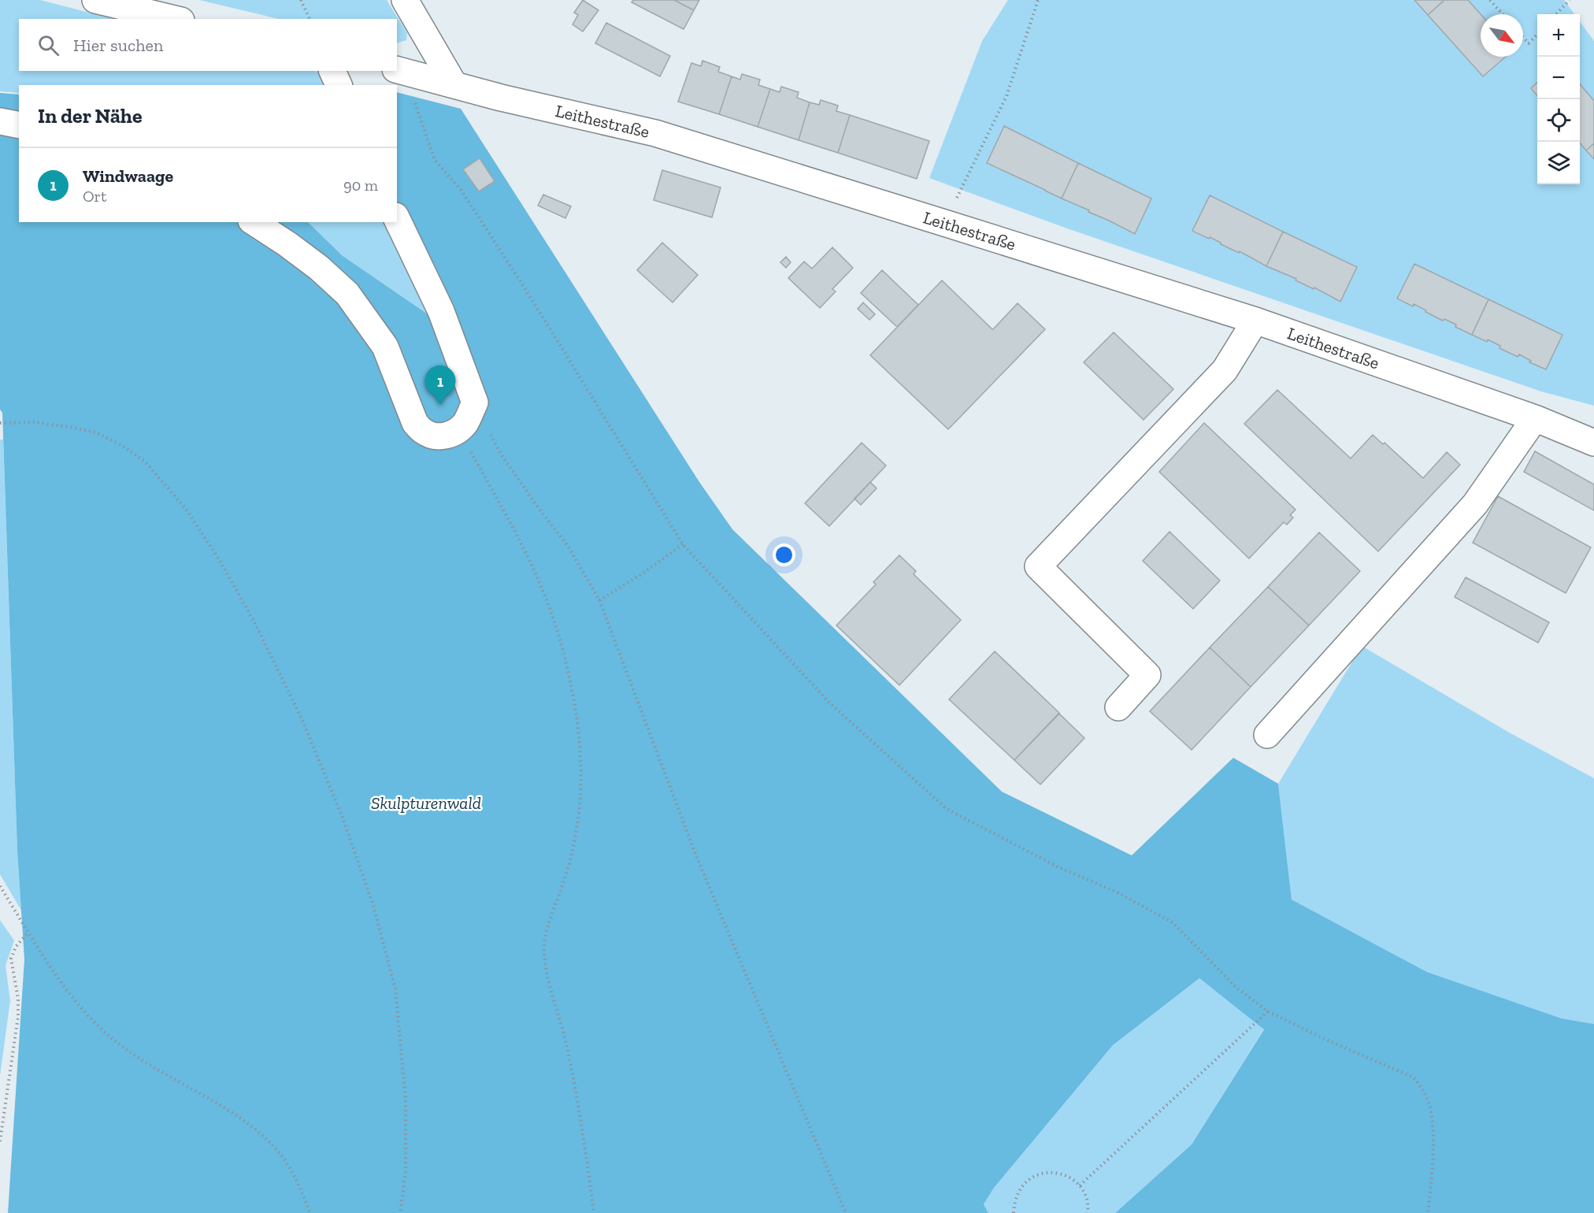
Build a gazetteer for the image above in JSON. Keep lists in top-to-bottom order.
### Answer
{
  "streets": {
    "street": ["Leithestraße"]
  },
  "parks": ["Skulpturenwald"],
  "north": "bottom right",
  "page": {
    "map_buttons": ["+", "−"],
    "search": "Hier suchen",
    "heading": "In der Nähe",
    "list": [
      {
        "mark": "1",
        "name": "Windwaage",
        "note": "Ort",
        "value": "90 m"
      }
    ],
    "pins": "1"
  }
}
